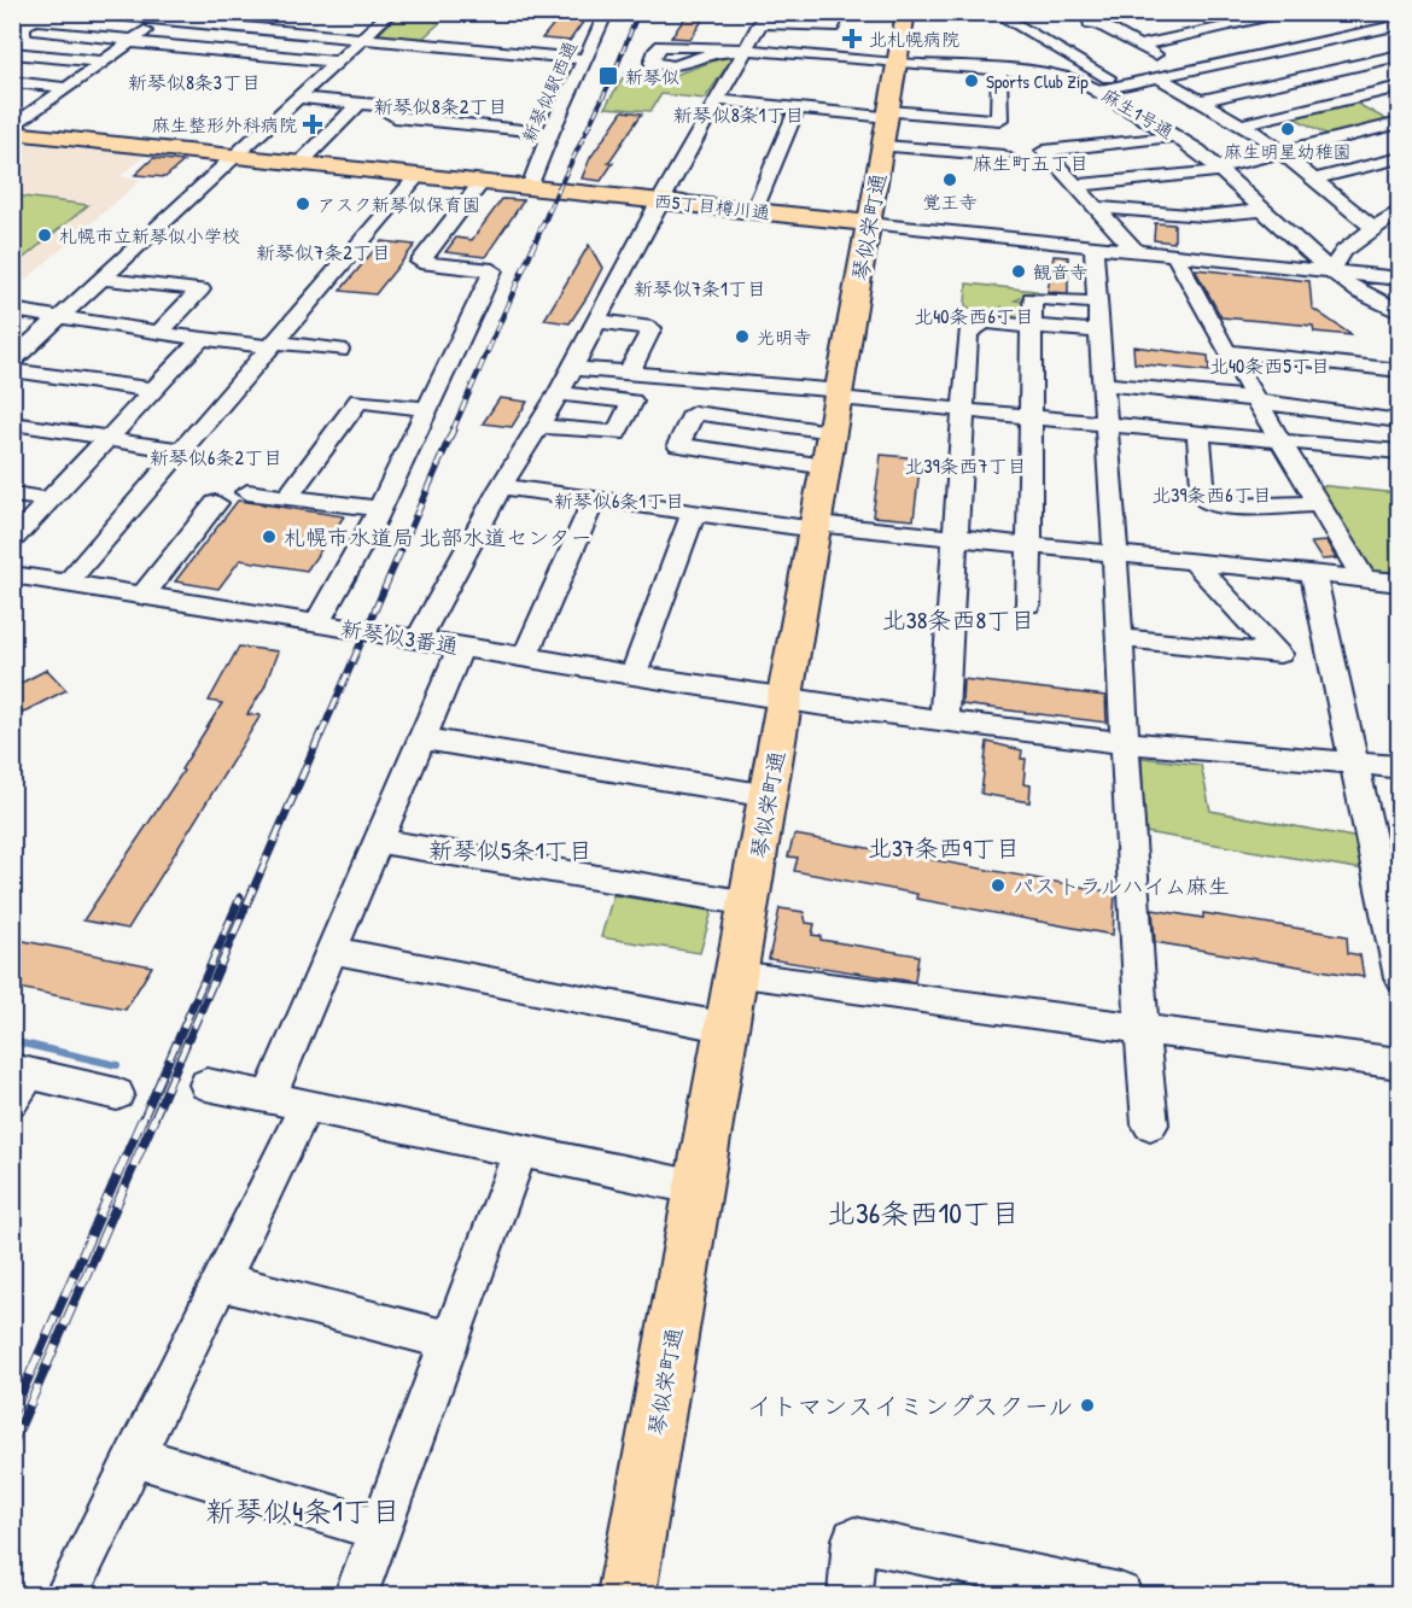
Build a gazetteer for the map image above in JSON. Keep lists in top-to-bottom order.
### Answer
{
  "streets": {
    "main road": ["西5丁目樽川通", "琴似栄町通"],
    "street": ["新琴似駅西通", "麻生1号通", "新琴似3番通"]
  },
  "crossings": [
    ["新琴似駅西通", "西5丁目樽川通"],
    ["麻生1号通", "西5丁目樽川通"],
    ["麻生1号通", "琴似栄町通"],
    ["西5丁目樽川通", "琴似栄町通"],
    ["琴似栄町通", "新琴似3番通"]
  ],
  "districts": [
    "新琴似8条3丁目",
    "新琴似8条2丁目",
    "新琴似8条1丁目",
    "麻生町五丁目",
    "新琴似7条2丁目",
    "新琴似7条1丁目",
    "北40条西6丁目",
    "北40条西5丁目",
    "新琴似6条2丁目",
    "北39条西7丁目",
    "北39条西6丁目",
    "新琴似6条1丁目",
    "北38条西8丁目",
    "北37条西9丁目",
    "新琴似5条1丁目",
    "北36条西10丁目",
    "新琴似4条1丁目"
  ],
  "places": {
    "health": ["北札幌病院", "麻生整形外科病院"],
    "transit": ["新琴似"],
    "other": [
      "Sports Club Zip",
      "麻生明星幼稚園",
      "覚王寺",
      "アスク新琴似保育園",
      "札幌市立新琴似小学校",
      "観音寺",
      "光明寺",
      "札幌市水道局 北部水道センター",
      "パストラルハイム麻生",
      "イトマンスイミングスクール"
    ]
  }
}
